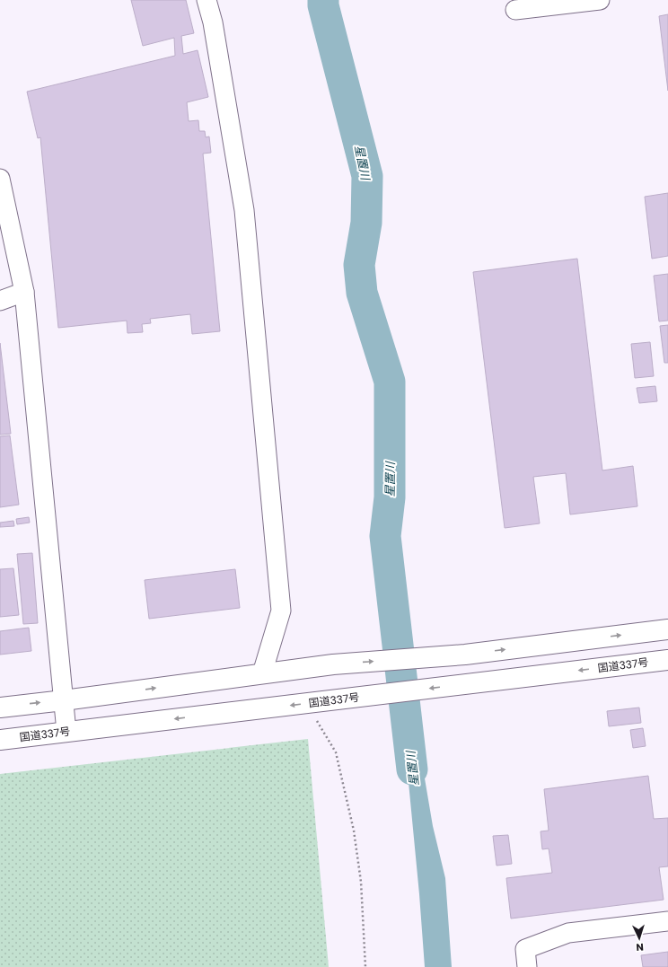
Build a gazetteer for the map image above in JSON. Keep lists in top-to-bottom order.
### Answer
{
  "streets": {
    "highway": ["国道337号"]
  },
  "water": ["星置川"],
  "north": "bottom"
}
